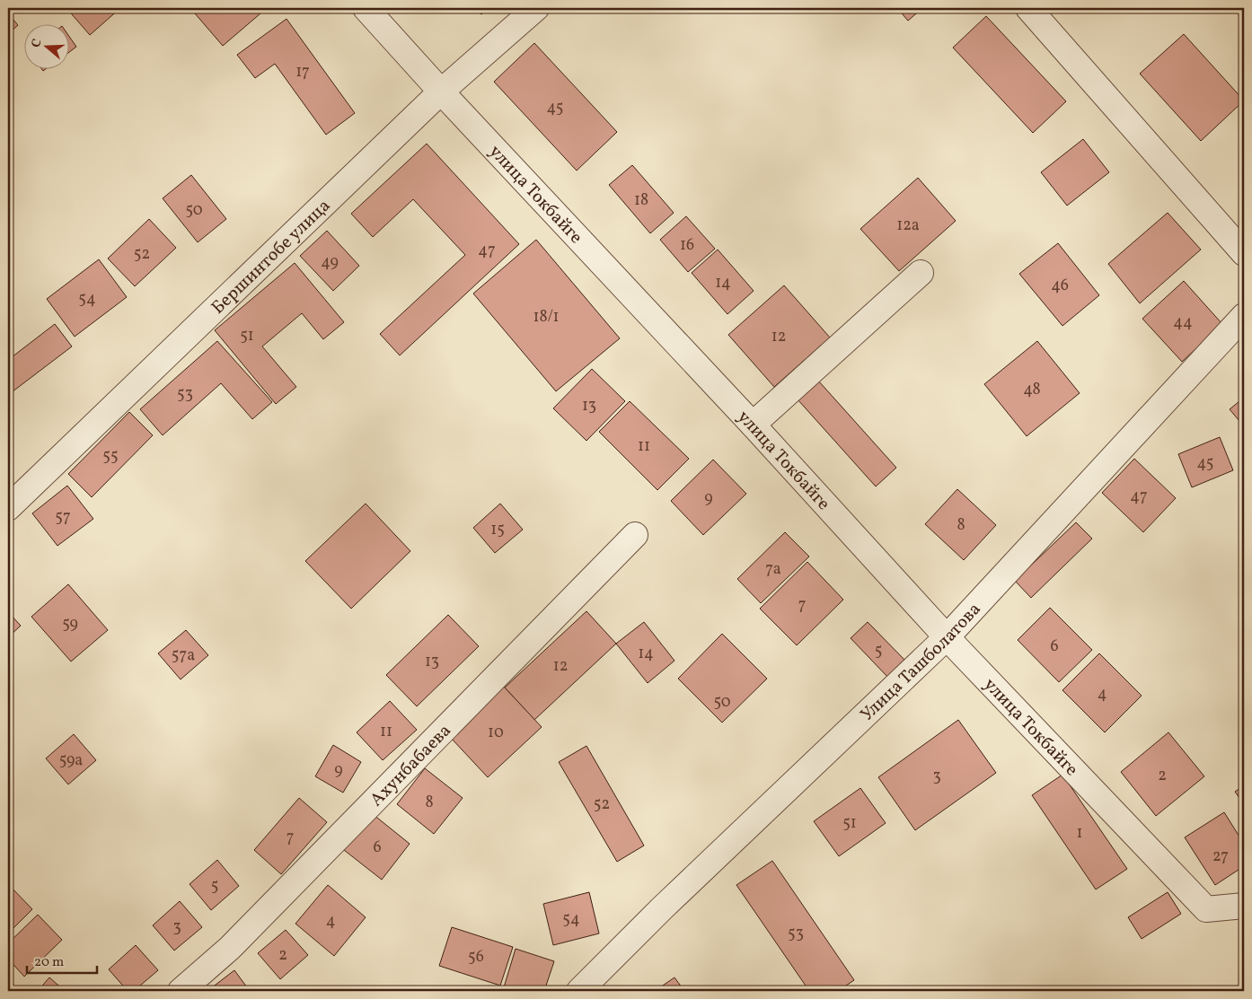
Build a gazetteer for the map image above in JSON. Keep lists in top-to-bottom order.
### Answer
{
  "streets": {
    "street": [
      "улица Токбайге",
      "Бершинтобе улица",
      "Улица Ташболатова",
      "Ахунбабаева"
    ]
  },
  "crossings": [
    ["улица Токбайге", "Бершинтобе улица"],
    ["улица Токбайге", "Улица Ташболатова"]
  ],
  "house_numbers": [
    "17",
    "45",
    "18",
    "50",
    "12а",
    "16",
    "47",
    "52",
    "49",
    "14",
    "46",
    "54",
    "18/1",
    "44",
    "51",
    "12",
    "48",
    "53",
    "13",
    "11",
    "55",
    "45",
    "47",
    "9",
    "57",
    "8",
    "15",
    "7а",
    "7",
    "59",
    "6",
    "5",
    "14",
    "57а",
    "13",
    "12",
    "4",
    "50",
    "11",
    "10",
    "59а",
    "9",
    "2",
    "3",
    "8",
    "52",
    "51",
    "1",
    "7",
    "6",
    "27",
    "5",
    "54",
    "4",
    "3",
    "53",
    "2",
    "56"
  ],
  "scale_bar": "20 m",
  "north": "left"
}
